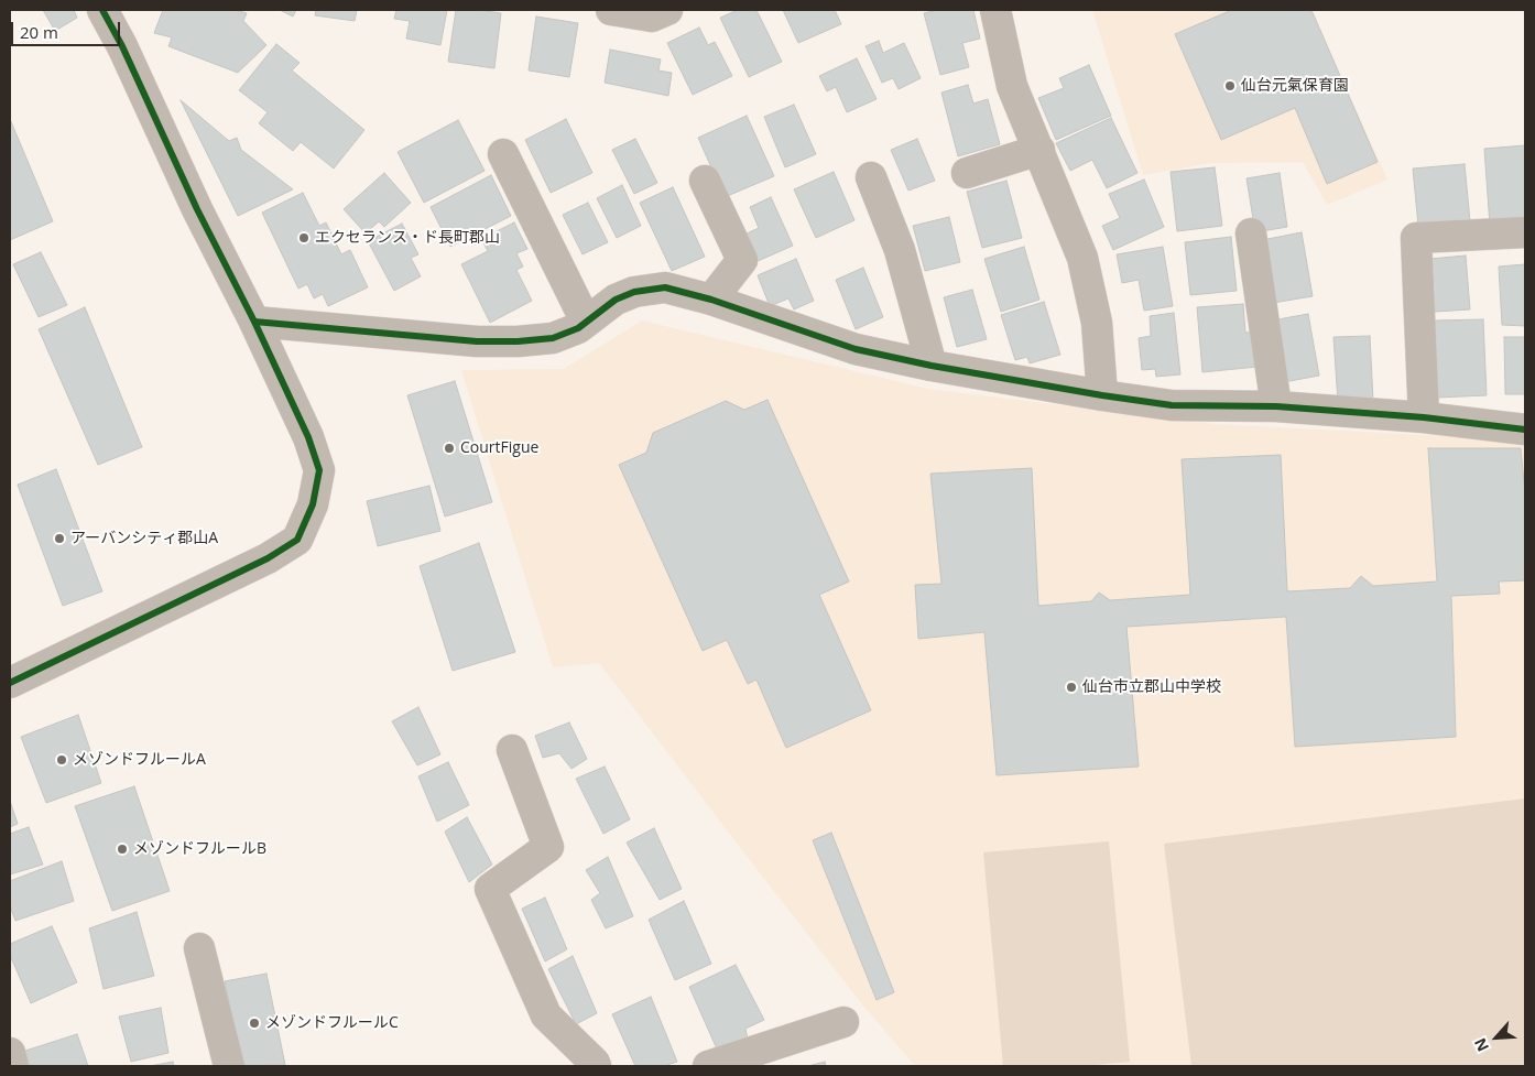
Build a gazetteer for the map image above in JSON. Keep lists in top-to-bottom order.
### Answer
{
  "places": [
    "仙台元氣保育園",
    "エクセランス・ド長町郡山",
    "CourtFigue",
    "アーバンシティ郡山A",
    "仙台市立郡山中学校",
    "メゾンドフルールA",
    "メゾンドフルールB",
    "メゾンドフルールC"
  ],
  "scale_bar": "20 m",
  "north": "bottom left"
}
